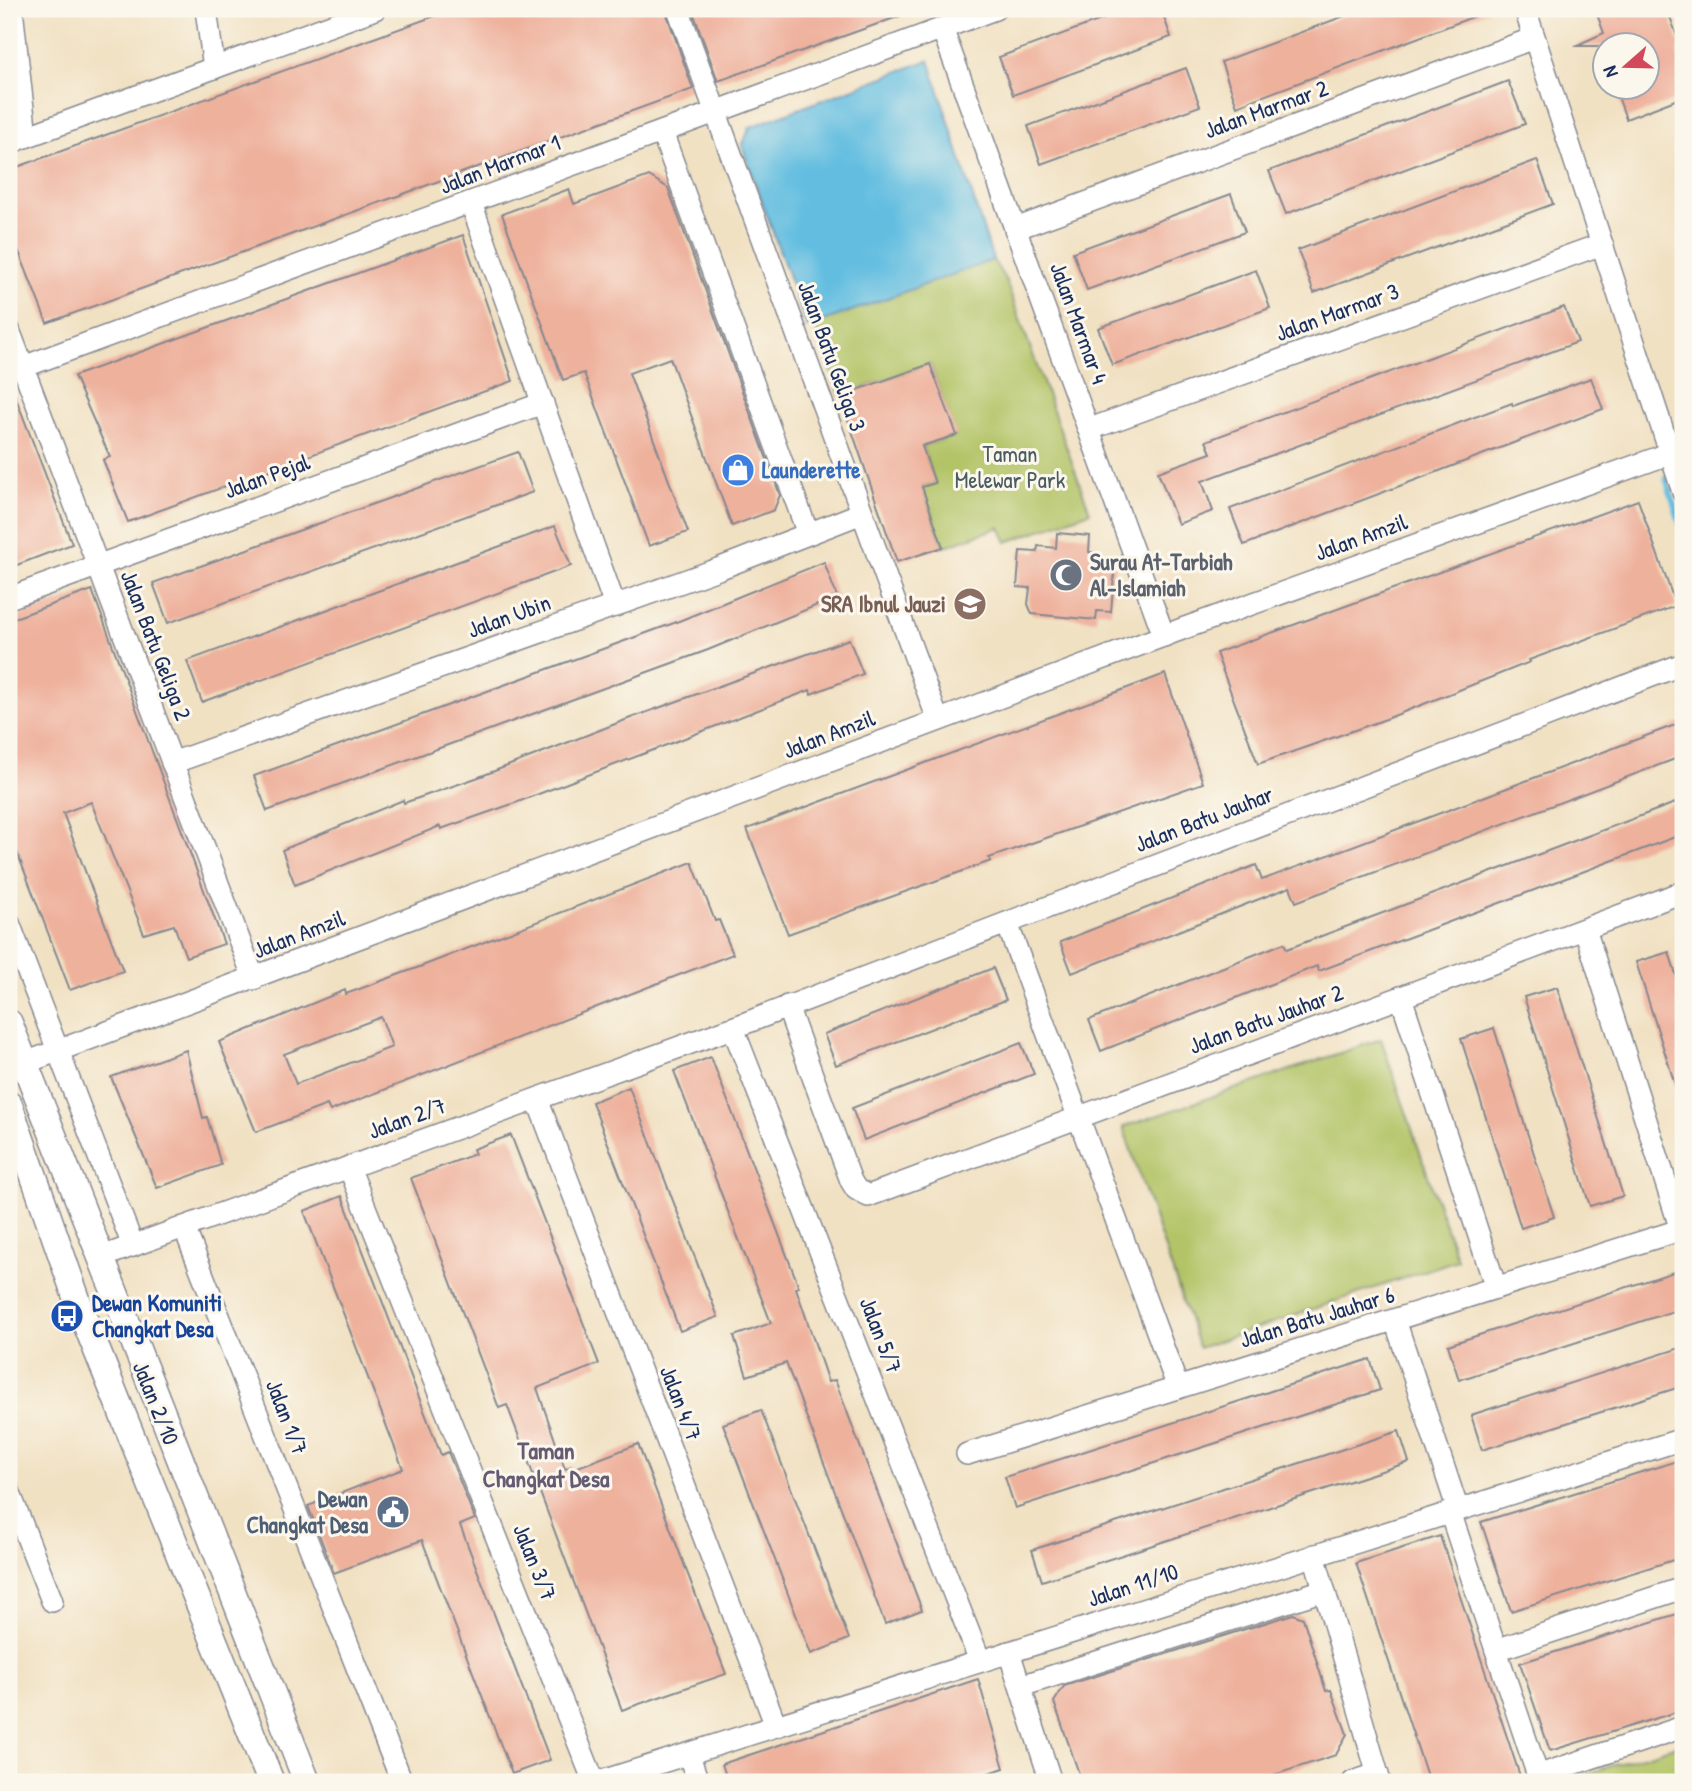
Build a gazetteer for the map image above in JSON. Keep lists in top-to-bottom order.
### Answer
{
  "streets": {
    "street": [
      "Jalan Marmar 2",
      "Jalan Marmar 1",
      "Jalan Marmar 3",
      "Jalan Marmar 4",
      "Jalan Batu Geliga 3",
      "Jalan Pejal",
      "Jalan Amzil",
      "Jalan Ubin",
      "Jalan Batu Geliga 2",
      "Jalan Batu Jauhar",
      "Jalan Batu Jauhar 2",
      "Jalan 2/7",
      "Jalan Batu Jauhar 6",
      "Jalan 5/7",
      "Jalan 2/10",
      "Jalan 4/7",
      "Jalan 1/7",
      "Jalan 3/7",
      "Jalan 11/10"
    ]
  },
  "crossings": [
    ["Jalan Marmar 2", "Jalan Marmar 4"],
    ["Jalan Marmar 1", "Jalan Marmar 4"],
    ["Jalan Marmar 1", "Jalan Batu Geliga 3"],
    ["Jalan Marmar 1", "Jalan Batu Geliga 2"],
    ["Jalan Marmar 3", "Jalan Marmar 4"],
    ["Jalan Marmar 4", "Jalan Amzil"],
    ["Jalan Batu Geliga 3", "Jalan Amzil"],
    ["Jalan Batu Geliga 3", "Jalan Ubin"],
    ["Jalan Pejal", "Jalan Batu Geliga 2"],
    ["Jalan Amzil", "Jalan Batu Geliga 2"],
    ["Jalan Amzil", "Jalan 2/10"],
    ["Jalan Ubin", "Jalan Batu Geliga 2"],
    ["Jalan Batu Jauhar", "Jalan Batu Jauhar 2"],
    ["Jalan Batu Jauhar", "Jalan 2/7"],
    ["Jalan Batu Jauhar", "Jalan 5/7"],
    ["Jalan 2/7", "Jalan 5/7"],
    ["Jalan 2/7", "Jalan 2/10"],
    ["Jalan 2/7", "Jalan 4/7"],
    ["Jalan 2/7", "Jalan 1/7"],
    ["Jalan 2/7", "Jalan 3/7"],
    ["Jalan 5/7", "Jalan 11/10"],
    ["Jalan 4/7", "Jalan 11/10"],
    ["Jalan 3/7", "Jalan 11/10"]
  ],
  "districts": ["Taman Changkat Desa"],
  "parks": ["Taman Melewar Park"],
  "places": {
    "shop": ["Launderette"],
    "mosque": ["Surau At-Tarbiah Al-Islamiah"],
    "school or university": ["SRA Ibnul Jauzi"],
    "bus stop": ["Dewan Komuniti Changkat Desa"],
    "public building": ["Dewan Changkat Desa"]
  },
  "north": "left"
}
